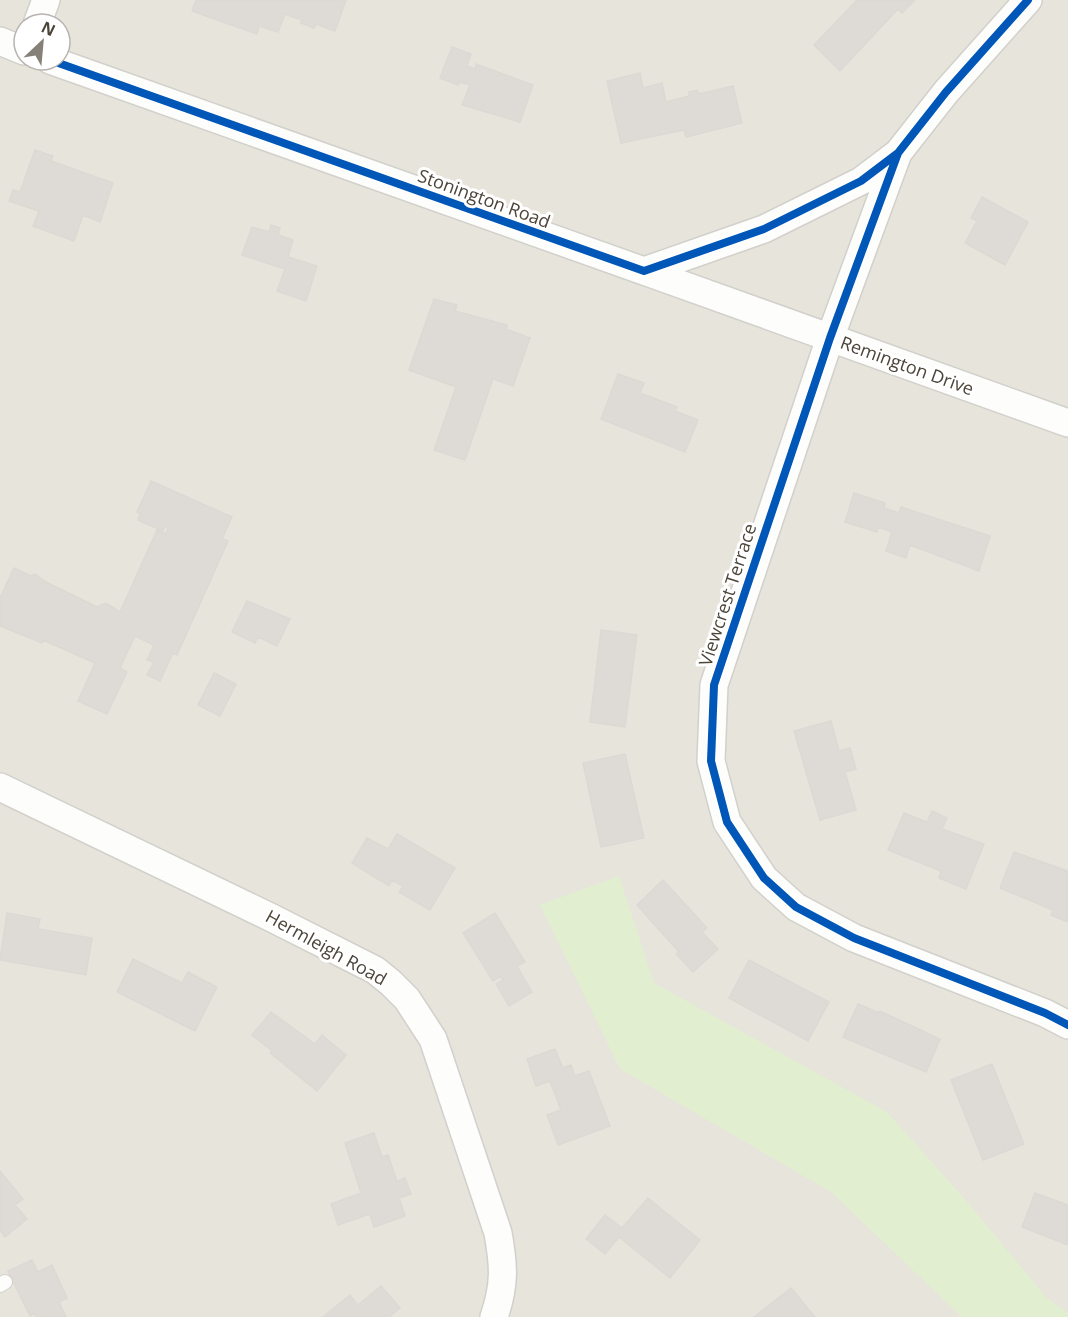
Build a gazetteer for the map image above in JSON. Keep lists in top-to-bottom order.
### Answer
{
  "streets": {
    "street": [
      "Stonington Road",
      "Remington Drive",
      "Viewcrest Terrace",
      "Hermleigh Road"
    ]
  },
  "crossings": [
    ["Stonington Road", "Remington Drive"],
    ["Remington Drive", "Viewcrest Terrace"]
  ],
  "north": "top right"
}
